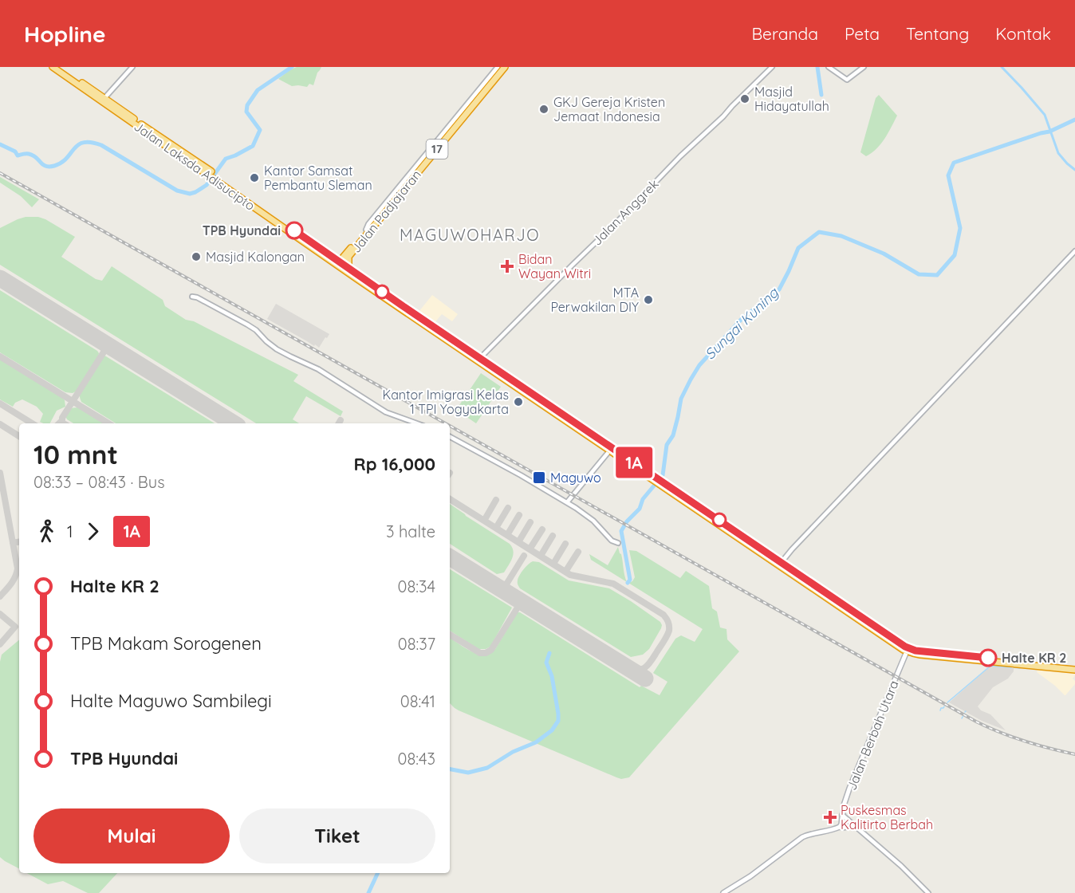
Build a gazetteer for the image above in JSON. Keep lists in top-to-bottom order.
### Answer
{
  "streets": {
    "highway": ["17", "Jalan Laksda Adisucipto", "Jalan Padjajaran"],
    "main road": ["Jalan Berbah Utara"],
    "street": ["Jalan Anggrek"]
  },
  "crossings": [
    ["Jalan Laksda Adisucipto", "Jalan Padjajaran"]
  ],
  "districts": ["MAGUWOHARJO"],
  "water": ["Sungai Kuning"],
  "places": {
    "other": [
      "Masjid Hidayatullah",
      "GKJ Gereja Kristen Jemaat Indonesia",
      "Kantor Samsat Pembantu Sleman",
      "TPB Hyundai",
      "Masjid Kalongan",
      "MTA Perwakilan DIY",
      "Kantor Imigrasi Kelas 1 TPI Yogyakarta",
      "Halte KR 2"
    ],
    "health": ["Bidan Wayan Witri", "Puskesmas Kalitirto Berbah"],
    "transit": ["Maguwo"]
  },
  "lines": ["bus line 1A"],
  "page": {
    "header": "Hopline",
    "nav": [
      "Beranda",
      "Peta",
      "Tentang",
      "Kontak"
    ],
    "on_map": "1A",
    "heading": ["10 mnt", "08:33 – 08:43 · Bus", "Rp 16,000"],
    "legs": ["1", "1A", "3 halte"],
    "list": [
      {
        "name": "Halte KR 2",
        "value": "08:34"
      },
      {
        "name": "TPB Makam Sorogenen",
        "value": "08:37"
      },
      {
        "name": "Halte Maguwo Sambilegi",
        "value": "08:41"
      },
      {
        "name": "TPB Hyundai",
        "value": "08:43"
      }
    ],
    "buttons": ["Mulai", "Tiket"]
  }
}
